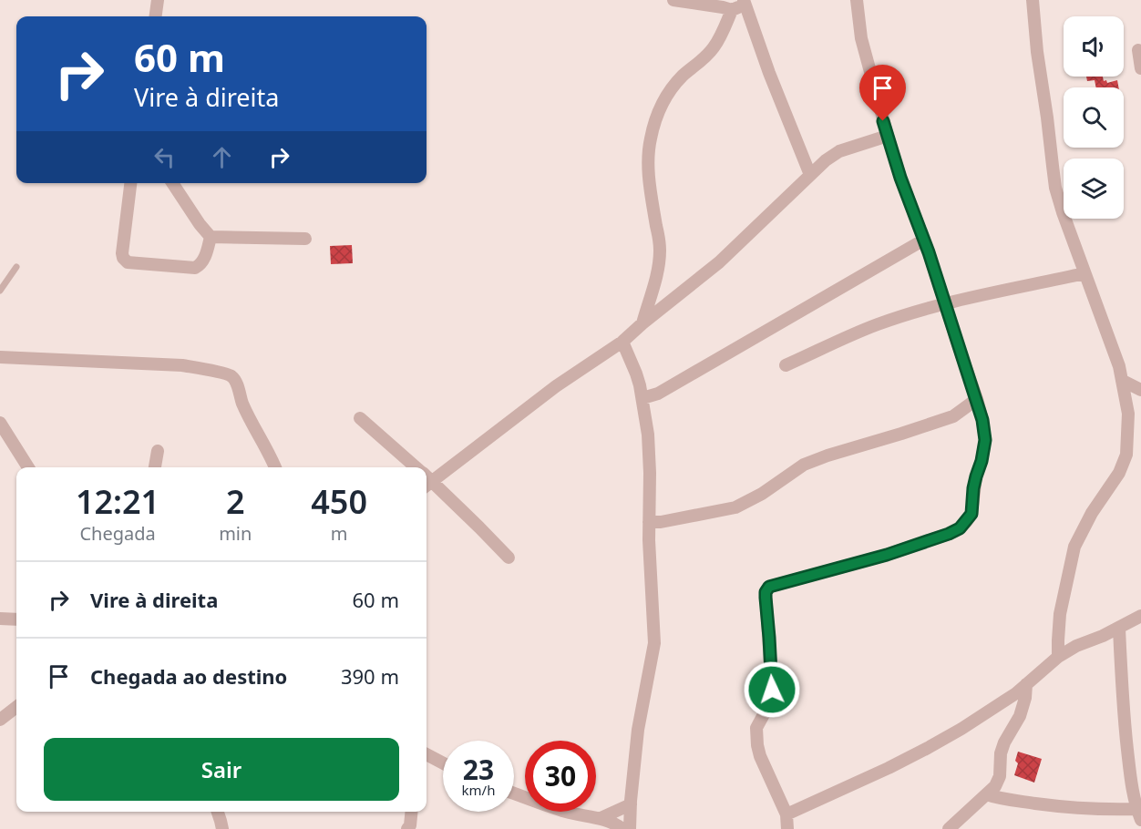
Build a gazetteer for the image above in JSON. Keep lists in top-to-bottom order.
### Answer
{
  "page": {
    "turn": ["60 m", "Vire à direita"],
    "eta": [
      "12:21",
      "Chegada",
      "2",
      "min",
      "450",
      "m"
    ],
    "list": [
      {
        "name": "Vire à direita",
        "value": "60 m"
      },
      {
        "name": "Chegada ao destino",
        "value": "390 m"
      }
    ],
    "buttons": "Sair",
    "speed": "23 km/h",
    "limit": "30"
  }
}
